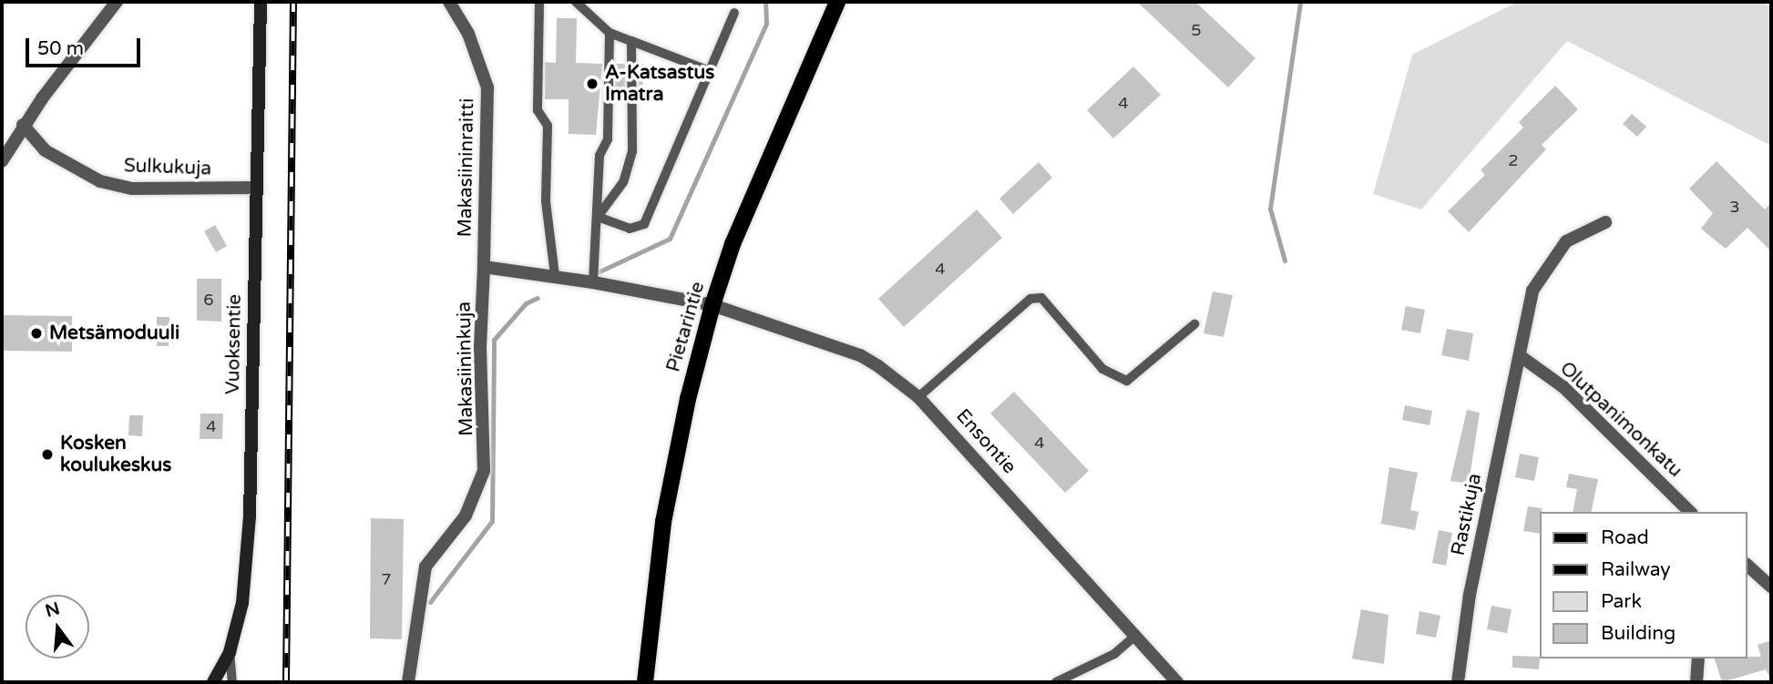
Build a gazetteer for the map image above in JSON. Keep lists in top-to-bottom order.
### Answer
{
  "streets": {
    "main road": ["Pietarintie"],
    "street": [
      "Sulkukuja",
      "Makasiininraitti",
      "Vuoksentie",
      "Makasiininkuja",
      "Olutpanimonkatu",
      "Ensontie",
      "Rastikuja"
    ]
  },
  "crossings": [
    ["Sulkukuja", "Vuoksentie"],
    ["Makasiininraitti", "Makasiininkuja"],
    ["Pietarintie", "Ensontie"],
    ["Olutpanimonkatu", "Rastikuja"]
  ],
  "places": ["A-Katsastus Imatra", "Metsämoduuli", "Kosken koulukeskus"],
  "house_numbers": [
    "5",
    "4",
    "2",
    "3",
    "4",
    "6",
    "4",
    "4",
    "7"
  ],
  "legend": [
    "Road",
    "Railway",
    "Park",
    "Building"
  ],
  "scale_bar": "50 m",
  "north": "top"
}
